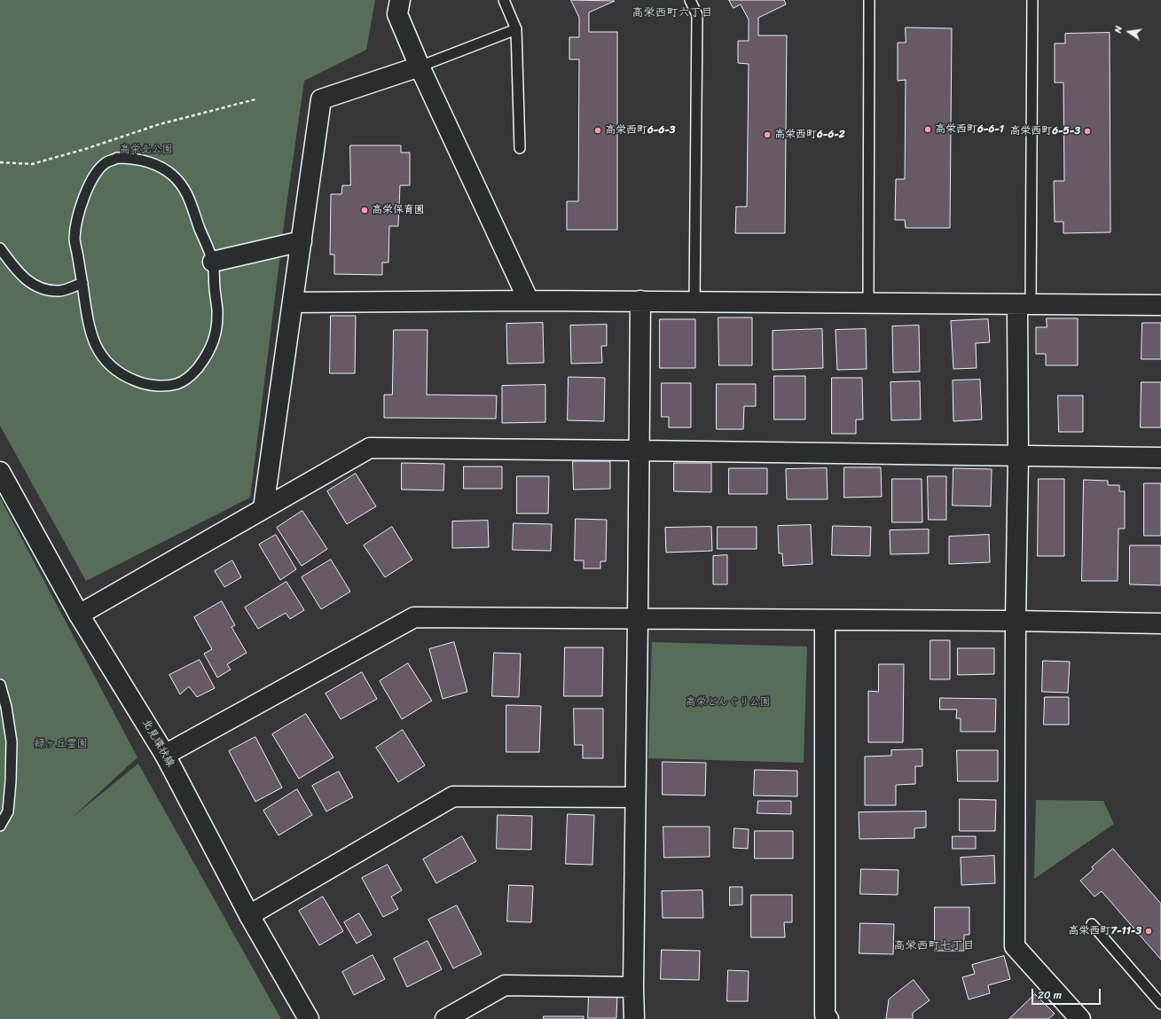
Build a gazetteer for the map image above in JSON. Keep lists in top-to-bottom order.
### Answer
{
  "streets": {
    "street": ["北見環状線"]
  },
  "districts": ["高栄西町六丁目", "高栄西町七丁目"],
  "parks": ["高栄北公園", "高栄どんぐり公園", "緑ヶ丘霊園"],
  "places": [
    "高栄西町6-6-1",
    "高栄西町6-6-3",
    "高栄西町6-5-3",
    "高栄西町6-6-2",
    "高栄保育園",
    "高栄西町7-11-3"
  ],
  "scale_bar": "20 m",
  "north": "left"
}
